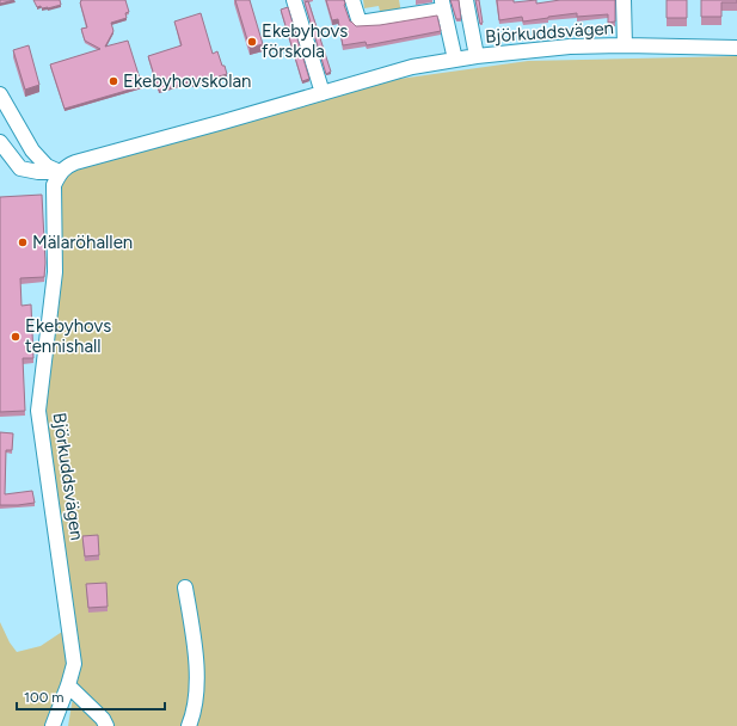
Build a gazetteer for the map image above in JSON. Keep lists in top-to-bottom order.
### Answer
{
  "streets": {
    "street": ["Björkuddsvägen"]
  },
  "places": [
    "Ekebyhovs förskola",
    "Ekebyhovskolan",
    "Mälaröhallen",
    "Ekebyhovs tennishall"
  ],
  "scale_bar": "100 m"
}
